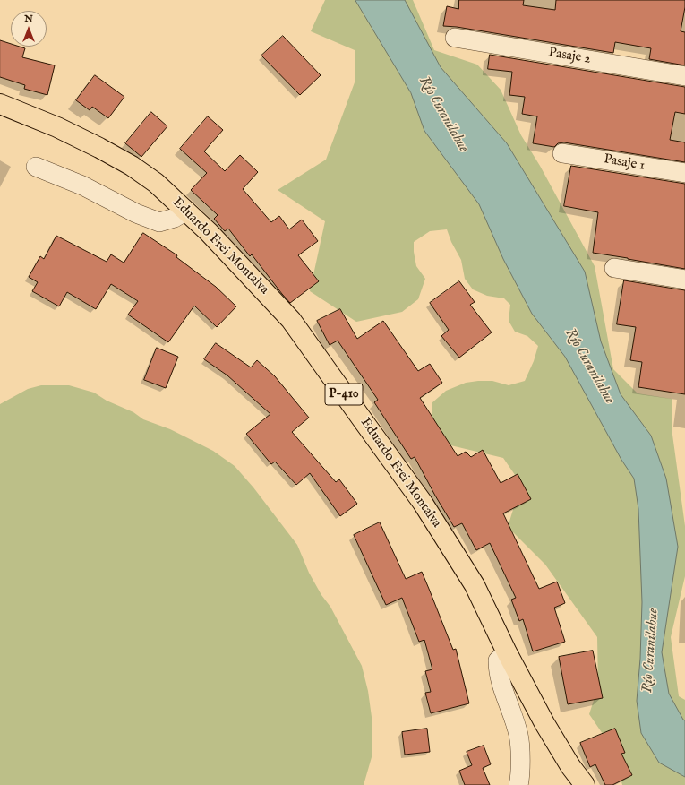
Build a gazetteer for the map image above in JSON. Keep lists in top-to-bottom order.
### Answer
{
  "streets": {
    "main road": ["Eduardo Frei Montalva", "P-410"],
    "street": ["Pasaje 2", "Pasaje 1"]
  },
  "water": ["Río Curanilahue"],
  "north": "top"
}
